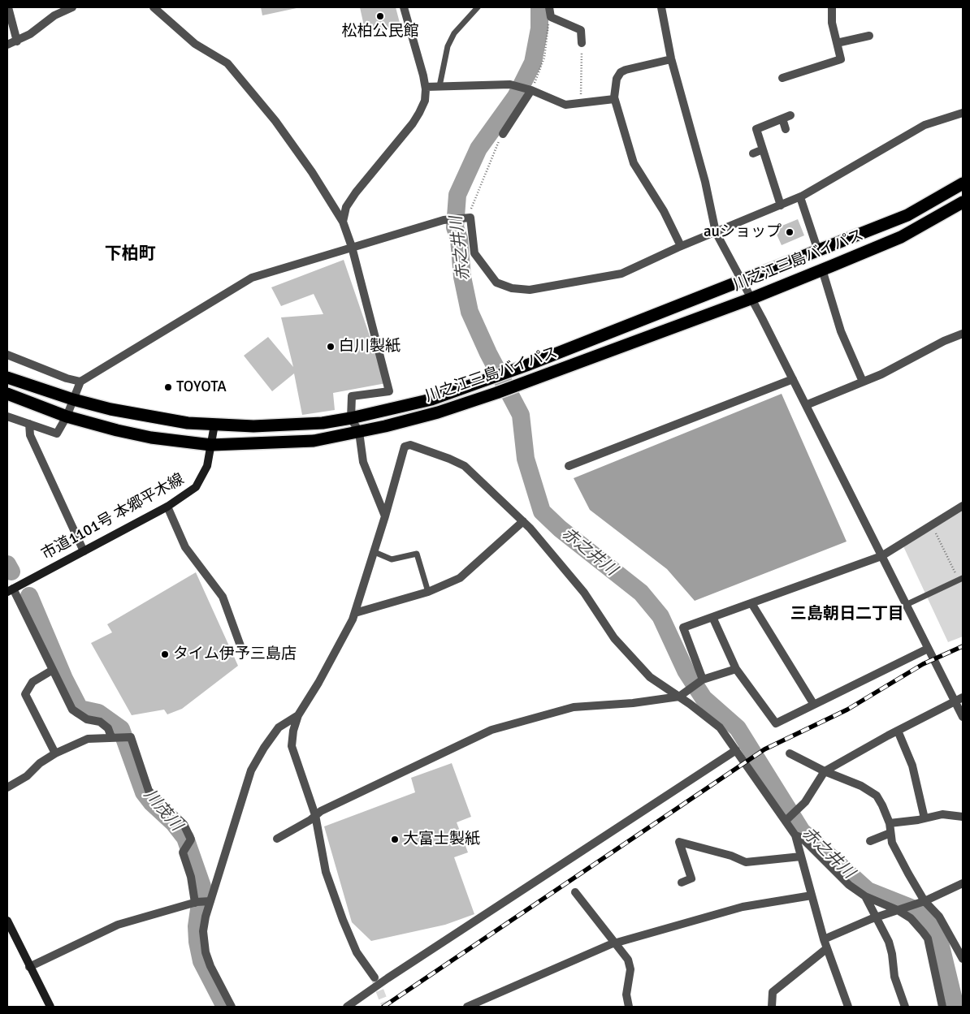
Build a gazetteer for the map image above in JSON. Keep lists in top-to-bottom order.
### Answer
{
  "streets": {
    "highway": ["川之江三島バイパス"],
    "street": ["市道1101号 本郷平木線"]
  },
  "crossings": [
    ["川之江三島バイパス", "市道1101号 本郷平木線"]
  ],
  "districts": ["下柏町", "三島朝日二丁目"],
  "water": ["赤之井川", "川茂川"],
  "places": [
    "松柏公民館",
    "auショップ",
    "白川製紙",
    "TOYOTA",
    "タイム伊予三島店",
    "大富士製紙"
  ]
}
